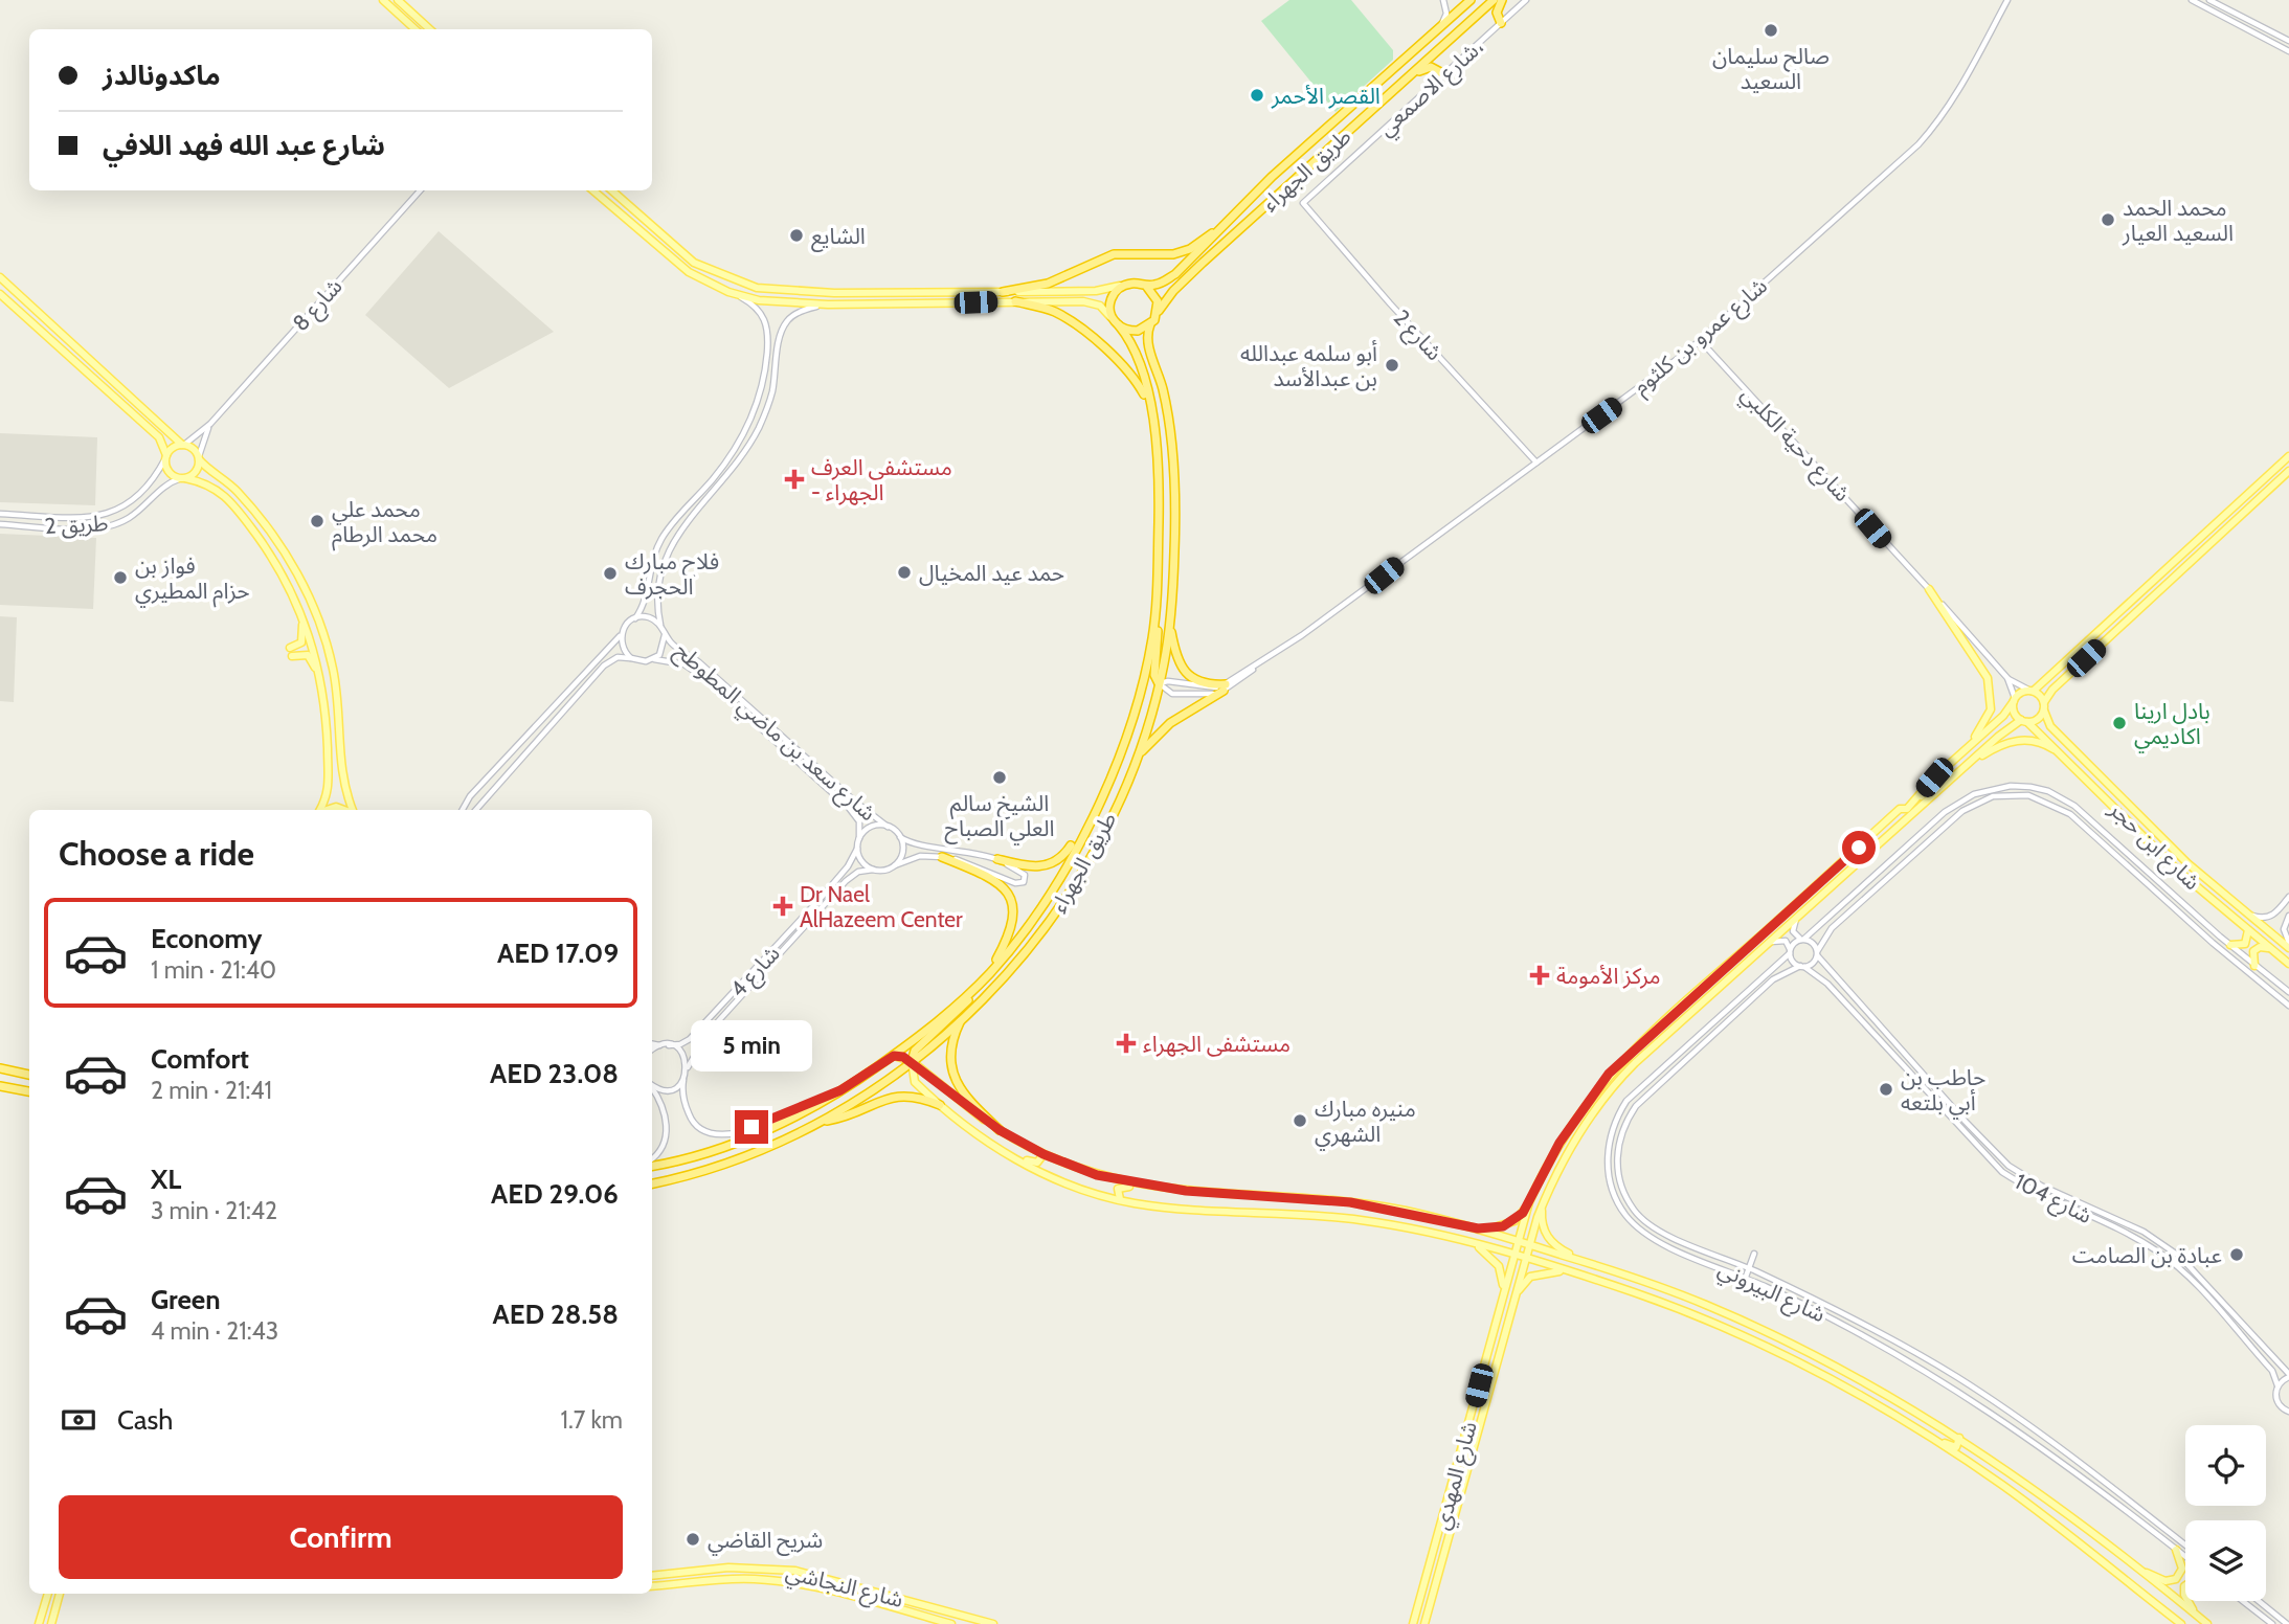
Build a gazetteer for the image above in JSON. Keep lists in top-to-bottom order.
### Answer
{
  "streets": {
    "highway": ["طريق الجهراء"],
    "main road": ["شارع ابن حجر", "شارع المهدي", "شارع النجاشي"],
    "street": [
      "شارع الاصمعي،",
      "شارع 8",
      "شارع 2",
      "شارع عمرو بن كلثوم",
      "شارع دحية الكلبي",
      "طريق 2",
      "شارع سعد بن ماضي المطوطح",
      "شارع 4",
      "شارع 104",
      "شارع البيروني"
    ]
  },
  "crossings": [
    ["شارع الاصمعي،", "شارع 2"],
    ["طريق الجهراء", "شارع عمرو بن كلثوم"],
    ["شارع 8", "طريق 2"],
    ["شارع 2", "شارع عمرو بن كلثوم"],
    ["شارع عمرو بن كلثوم", "شارع دحية الكلبي"],
    ["شارع دحية الكلبي", "شارع ابن حجر"],
    ["شارع سعد بن ماضي المطوطح", "شارع 4"],
    ["شارع 104", "شارع البيروني"]
  ],
  "places": {
    "other": [
      "صالح سليمان السعيد",
      "القصر الأحمر",
      "محمد الحمد السعيد العيار",
      "الشايع",
      "أبو سلمه عبدالله بن عبدالأسد",
      "محمد علي محمد الرطام",
      "حمد عيد المخيال",
      "فلاح مبارك الحجرف",
      "فواز بن حزام المطيري",
      "بادل ارينا اكاديمي",
      "الشيخ سالم العلي الصباح",
      "حاطب بن أبي بلتعه",
      "منيره مبارك الشهري",
      "عبادة بن الصامت",
      "شريح القاضي"
    ],
    "health": [
      "مستشفى العرف - الجهراء",
      "Dr Nael AlHazeem Center",
      "مركز الأمومة",
      "مستشفى الجهراء"
    ]
  },
  "page": {
    "banner": ["ماكدونالدز", "شارع عبد الله فهد اللافي"],
    "heading": "Choose a ride",
    "list": [
      {
        "name": "Economy",
        "note": "1 min · 21:40",
        "value": "AED 17.09"
      },
      {
        "name": "Comfort",
        "note": "2 min · 21:41",
        "value": "AED 23.08"
      },
      {
        "name": "XL",
        "note": "3 min · 21:42",
        "value": "AED 29.06"
      },
      {
        "name": "Green",
        "note": "4 min · 21:43",
        "value": "AED 28.58"
      }
    ],
    "bubble": "5 min",
    "pay": ["Cash", "1.7 km"],
    "buttons": "Confirm"
  }
}
